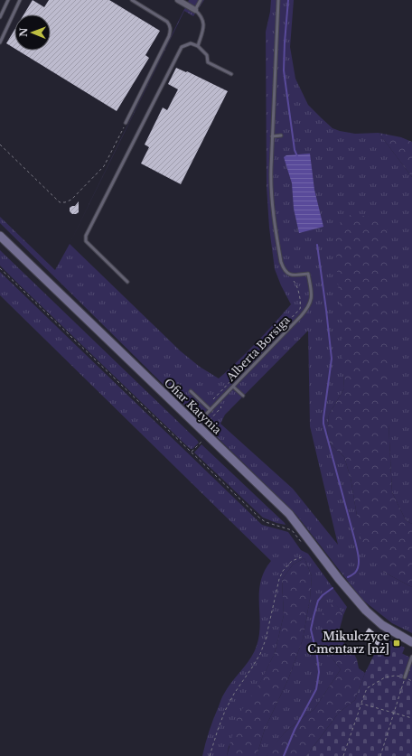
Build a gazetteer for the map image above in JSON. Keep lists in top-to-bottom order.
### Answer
{
  "streets": {
    "street": ["Ofiar Katynia"],
    "lane": ["Alberta Borsiga"]
  },
  "crossings": [
    ["Alberta Borsiga", "Ofiar Katynia"]
  ],
  "places": {
    "transit": ["Mikulczyce Cmentarz [nż]"]
  },
  "north": "left"
}
